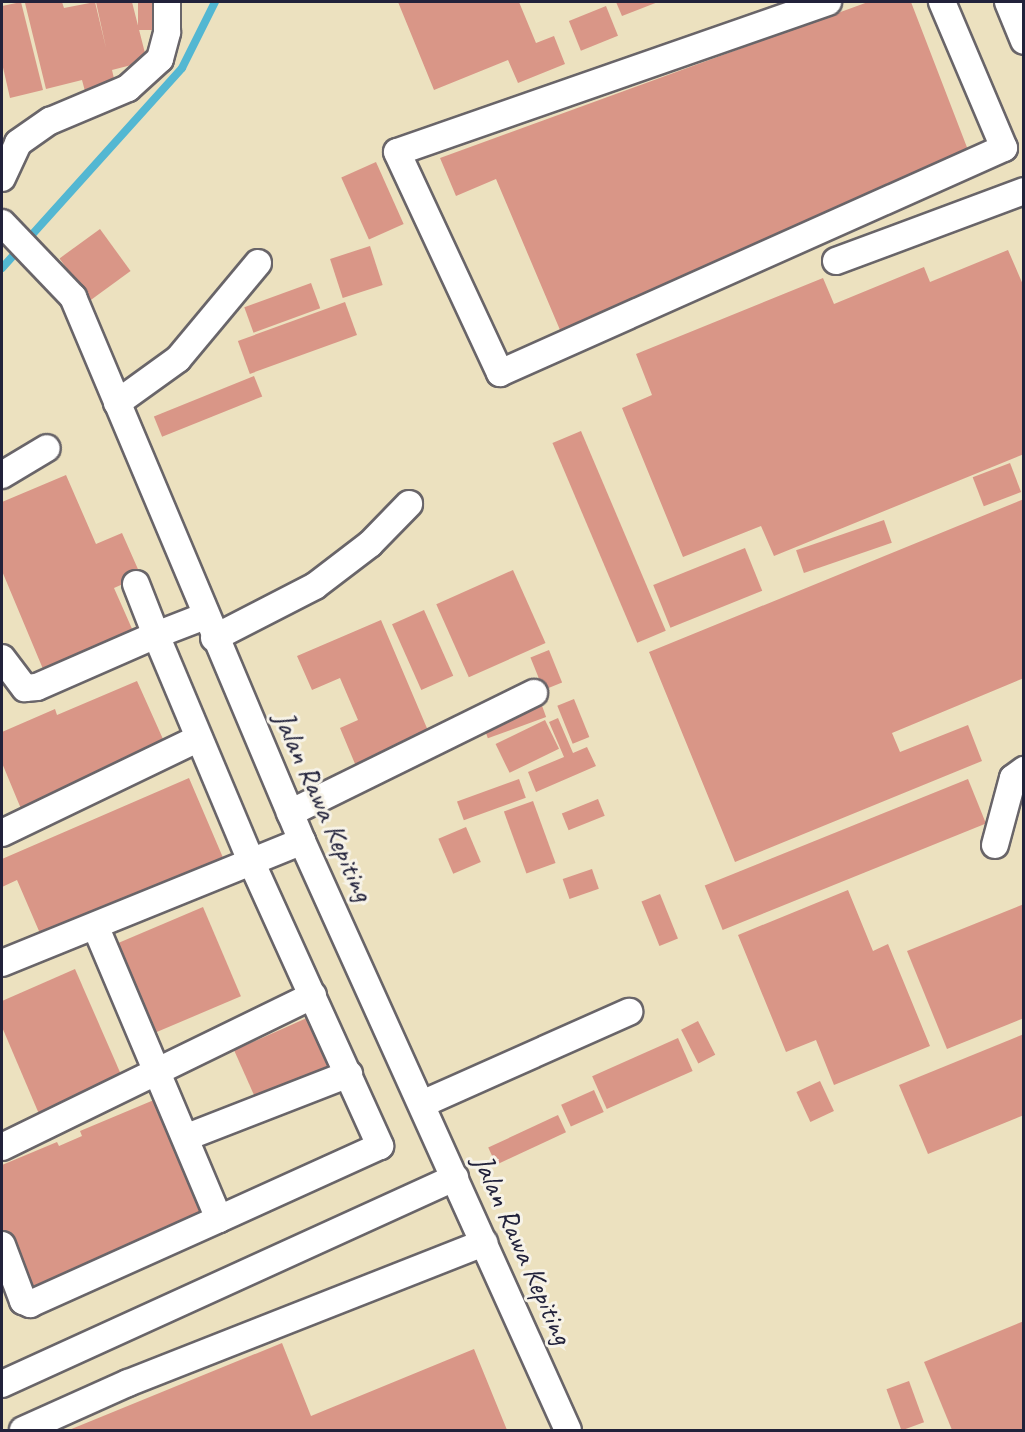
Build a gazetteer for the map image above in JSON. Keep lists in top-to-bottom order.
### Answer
{
  "streets": {
    "street": ["Jalan Rawa Kepiting"]
  }
}
